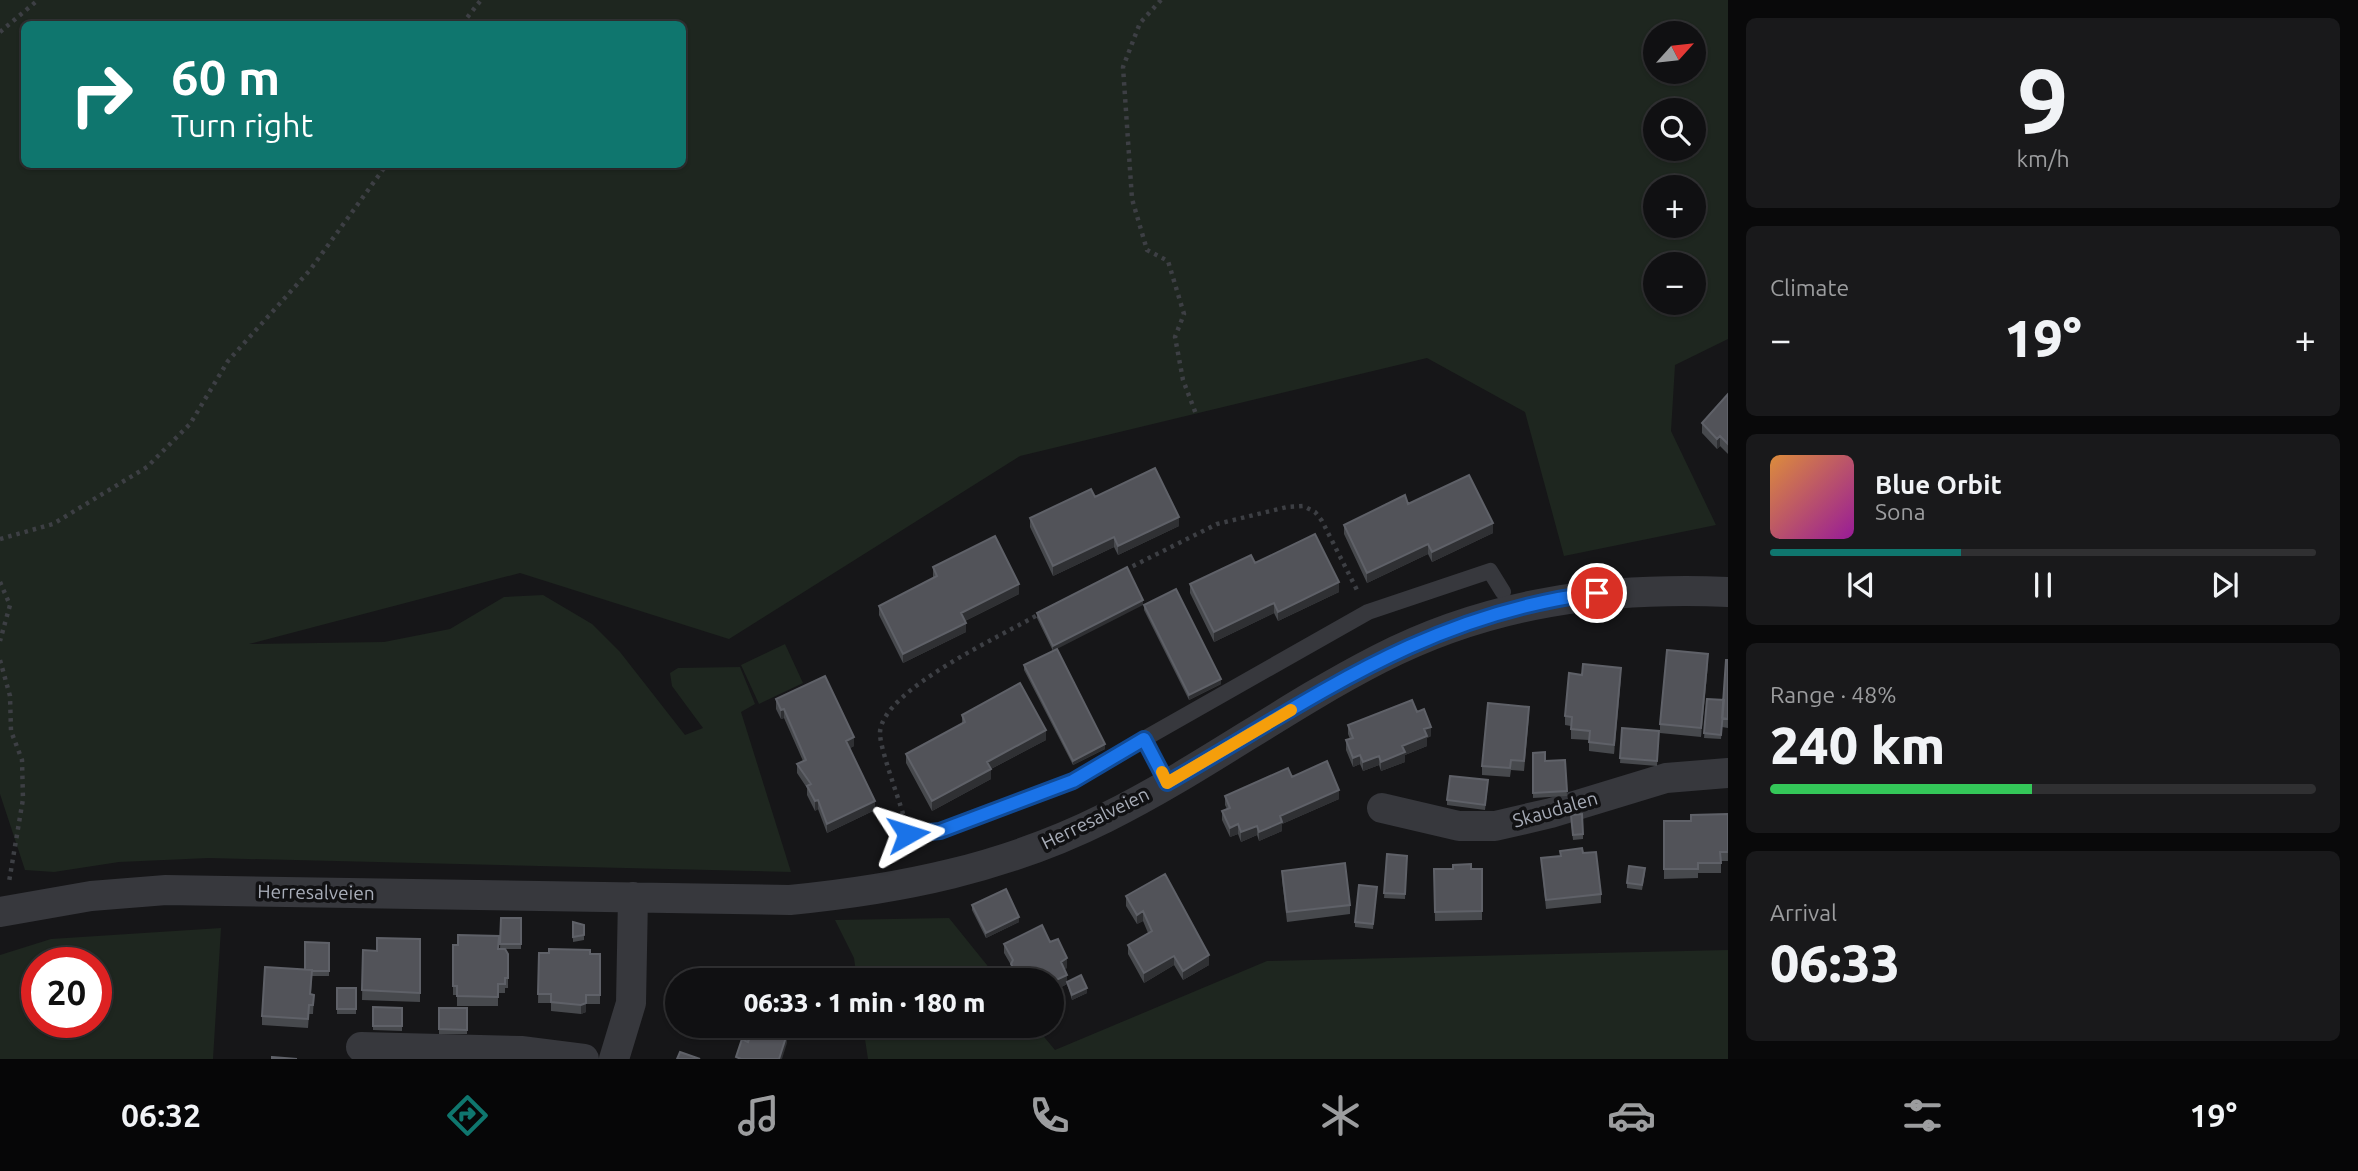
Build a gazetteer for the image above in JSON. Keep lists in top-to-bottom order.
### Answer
{
  "streets": {
    "street": ["Skaudalen", "Herresalveien"]
  },
  "north": "top right",
  "page": {
    "tile": [
      ["9", "km/h"],
      "Climate",
      ["Range · 48%", "240 km"],
      ["Arrival", "06:33"]
    ],
    "map_buttons": ["+", "−"],
    "turn": ["60 m", "Turn right"],
    "heat": ["−", "19°", "+"],
    "song": ["Blue Orbit", "Sona"],
    "limit": "20",
    "trip": "06:33 · 1 min · 180 m",
    "tabs": ["06:32", "19°"]
  }
}
